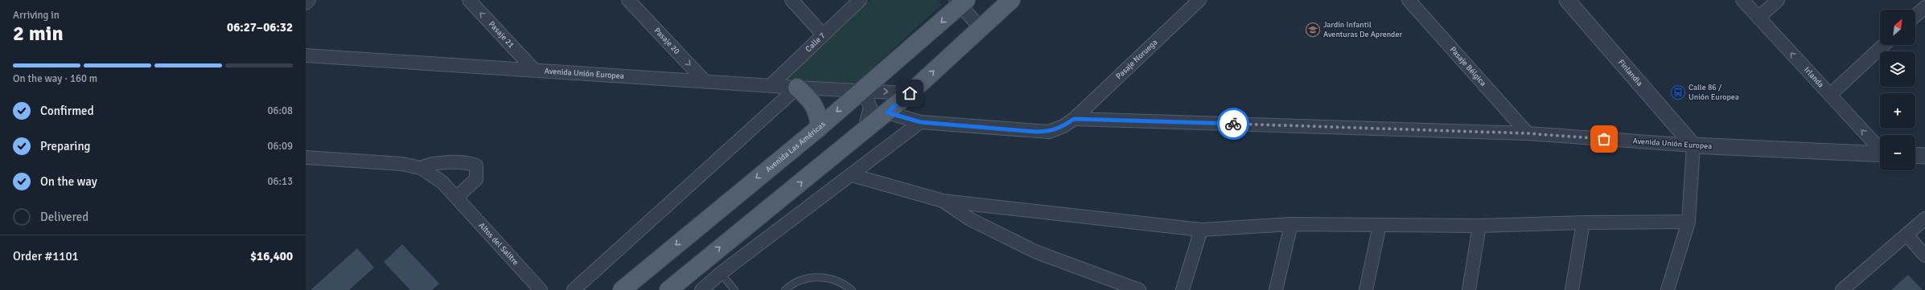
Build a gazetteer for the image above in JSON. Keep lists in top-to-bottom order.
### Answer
{
  "streets": {
    "main road": ["Avenida Las Américas"],
    "street": [
      "Pasaje 21",
      "Pasaje 20",
      "Calle 7",
      "Pasaje Noruega",
      "Pasaje Bélgica",
      "Avenida Unión Europea",
      "Finlandia",
      "Irlanda",
      "Altos del Salitre"
    ]
  },
  "crossings": [
    ["Pasaje 21", "Avenida Unión Europea"],
    ["Pasaje 20", "Avenida Unión Europea"],
    ["Calle 7", "Avenida Unión Europea"],
    ["Pasaje Noruega", "Avenida Unión Europea"],
    ["Pasaje Bélgica", "Avenida Unión Europea"],
    ["Avenida Unión Europea", "Finlandia"],
    ["Avenida Unión Europea", "Avenida Las Américas"]
  ],
  "one_way": ["Pasaje 21", "Pasaje 20", "Irlanda"],
  "places": {
    "school or university": ["Jardín Infantil Aventuras De Aprender"],
    "bus stop": ["Calle 86 / Unión Europea"]
  },
  "north": "top right",
  "page": {
    "heading": ["2 min", "Arriving in", "06:27–06:32"],
    "panel": ["Order #1101", "$16,400"],
    "map_buttons": ["+", "−"],
    "bar": "On the way · 160 m",
    "list": [
      ["Confirmed", "06:08"],
      ["Preparing", "06:09"],
      ["On the way", "06:13"],
      "Delivered"
    ]
  }
}
